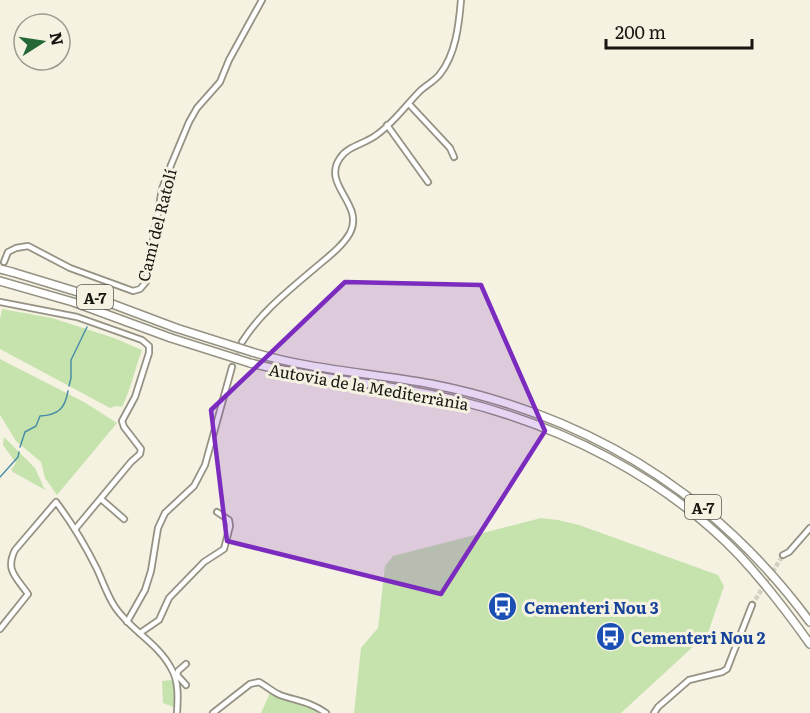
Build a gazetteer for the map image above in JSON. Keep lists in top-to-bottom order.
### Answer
{
  "streets": {
    "highway": ["A-7", "Autovia de la Mediterrània"],
    "street": ["Camí del Ratolí"]
  },
  "places": {
    "bus stop": ["Cementeri Nou 3", "Cementeri Nou 2"]
  },
  "scale_bar": "200 m",
  "north": "right"
}
